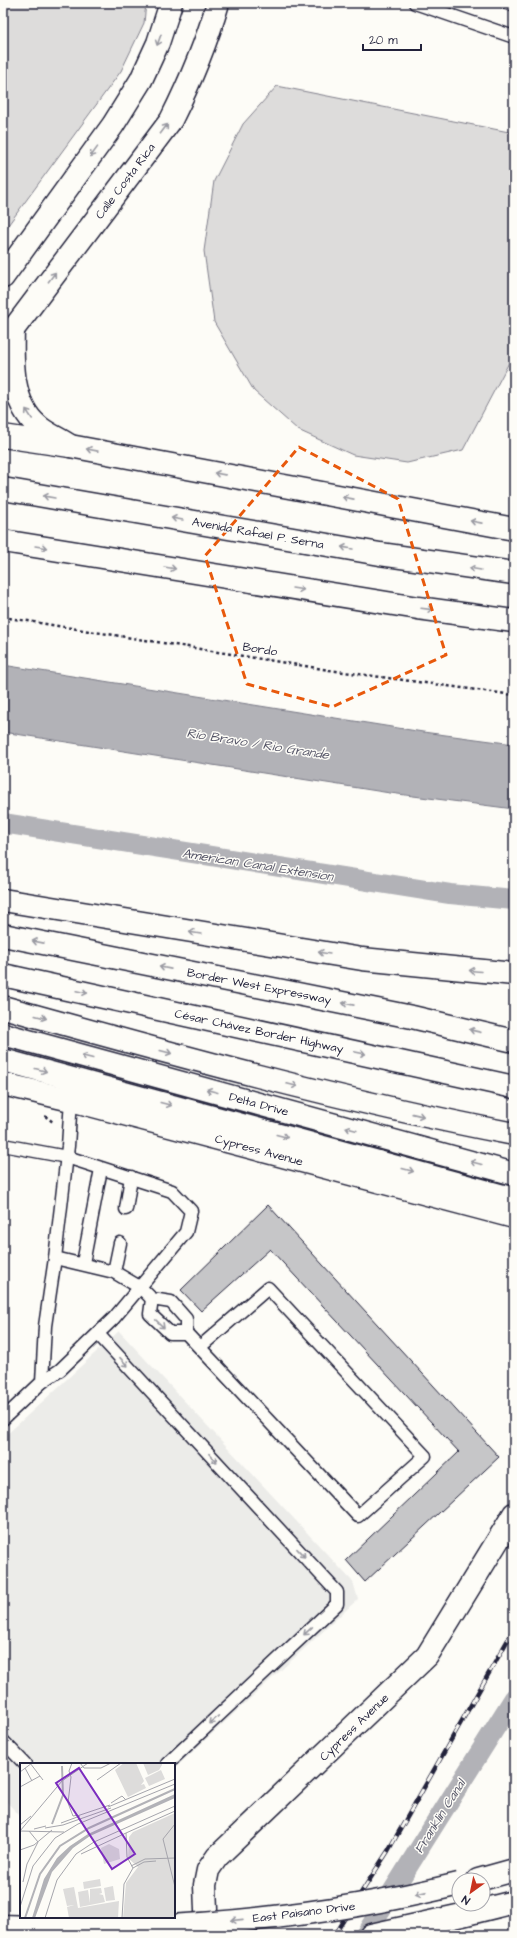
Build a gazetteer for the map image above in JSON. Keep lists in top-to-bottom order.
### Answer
{
  "streets": {
    "main road": [
      "Calle Costa Rica",
      "Avenida Rafael P. Serna",
      "Border West Expressway",
      "César Chávez Border Highway",
      "Delta Drive",
      "Cypress Avenue",
      "East Paisano Drive"
    ],
    "path": ["Bordo"]
  },
  "one_way": ["East Paisano Drive"],
  "water": ["Río Bravo / Rio Grande", "American Canal Extension", "Franklin Canal"],
  "scale_bar": "20 m",
  "north": "bottom left"
}
